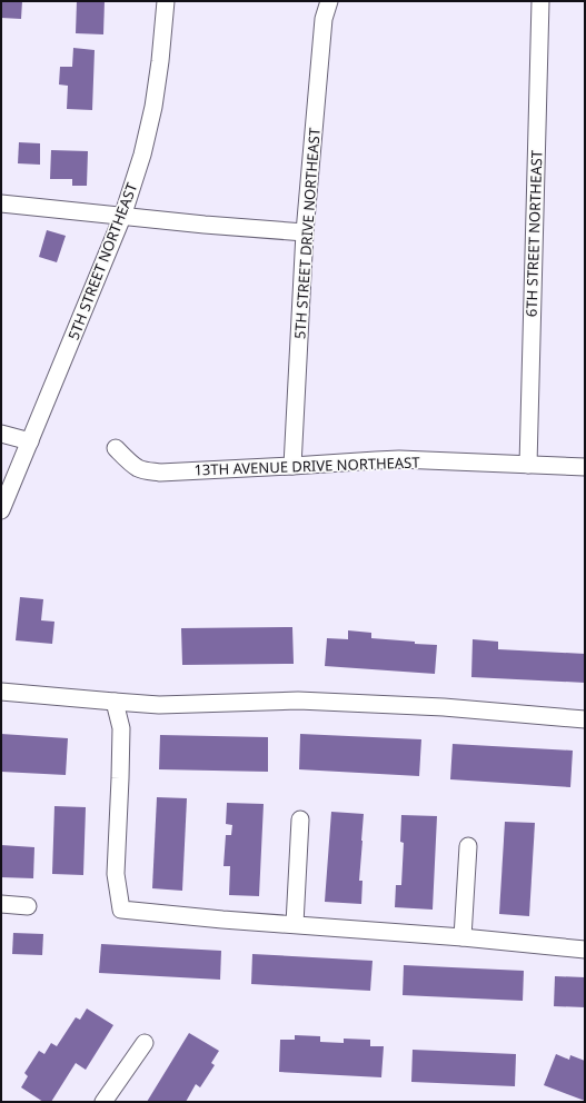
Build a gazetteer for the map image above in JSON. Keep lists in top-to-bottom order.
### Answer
{
  "streets": {
    "street": [
      "5TH STREET DRIVE NORTHEAST",
      "6TH STREET NORTHEAST",
      "5TH STREET NORTHEAST",
      "13TH AVENUE DRIVE NORTHEAST"
    ]
  },
  "crossings": [
    ["5TH STREET DRIVE NORTHEAST", "13TH AVENUE DRIVE NORTHEAST"],
    ["6TH STREET NORTHEAST", "13TH AVENUE DRIVE NORTHEAST"]
  ]
}
